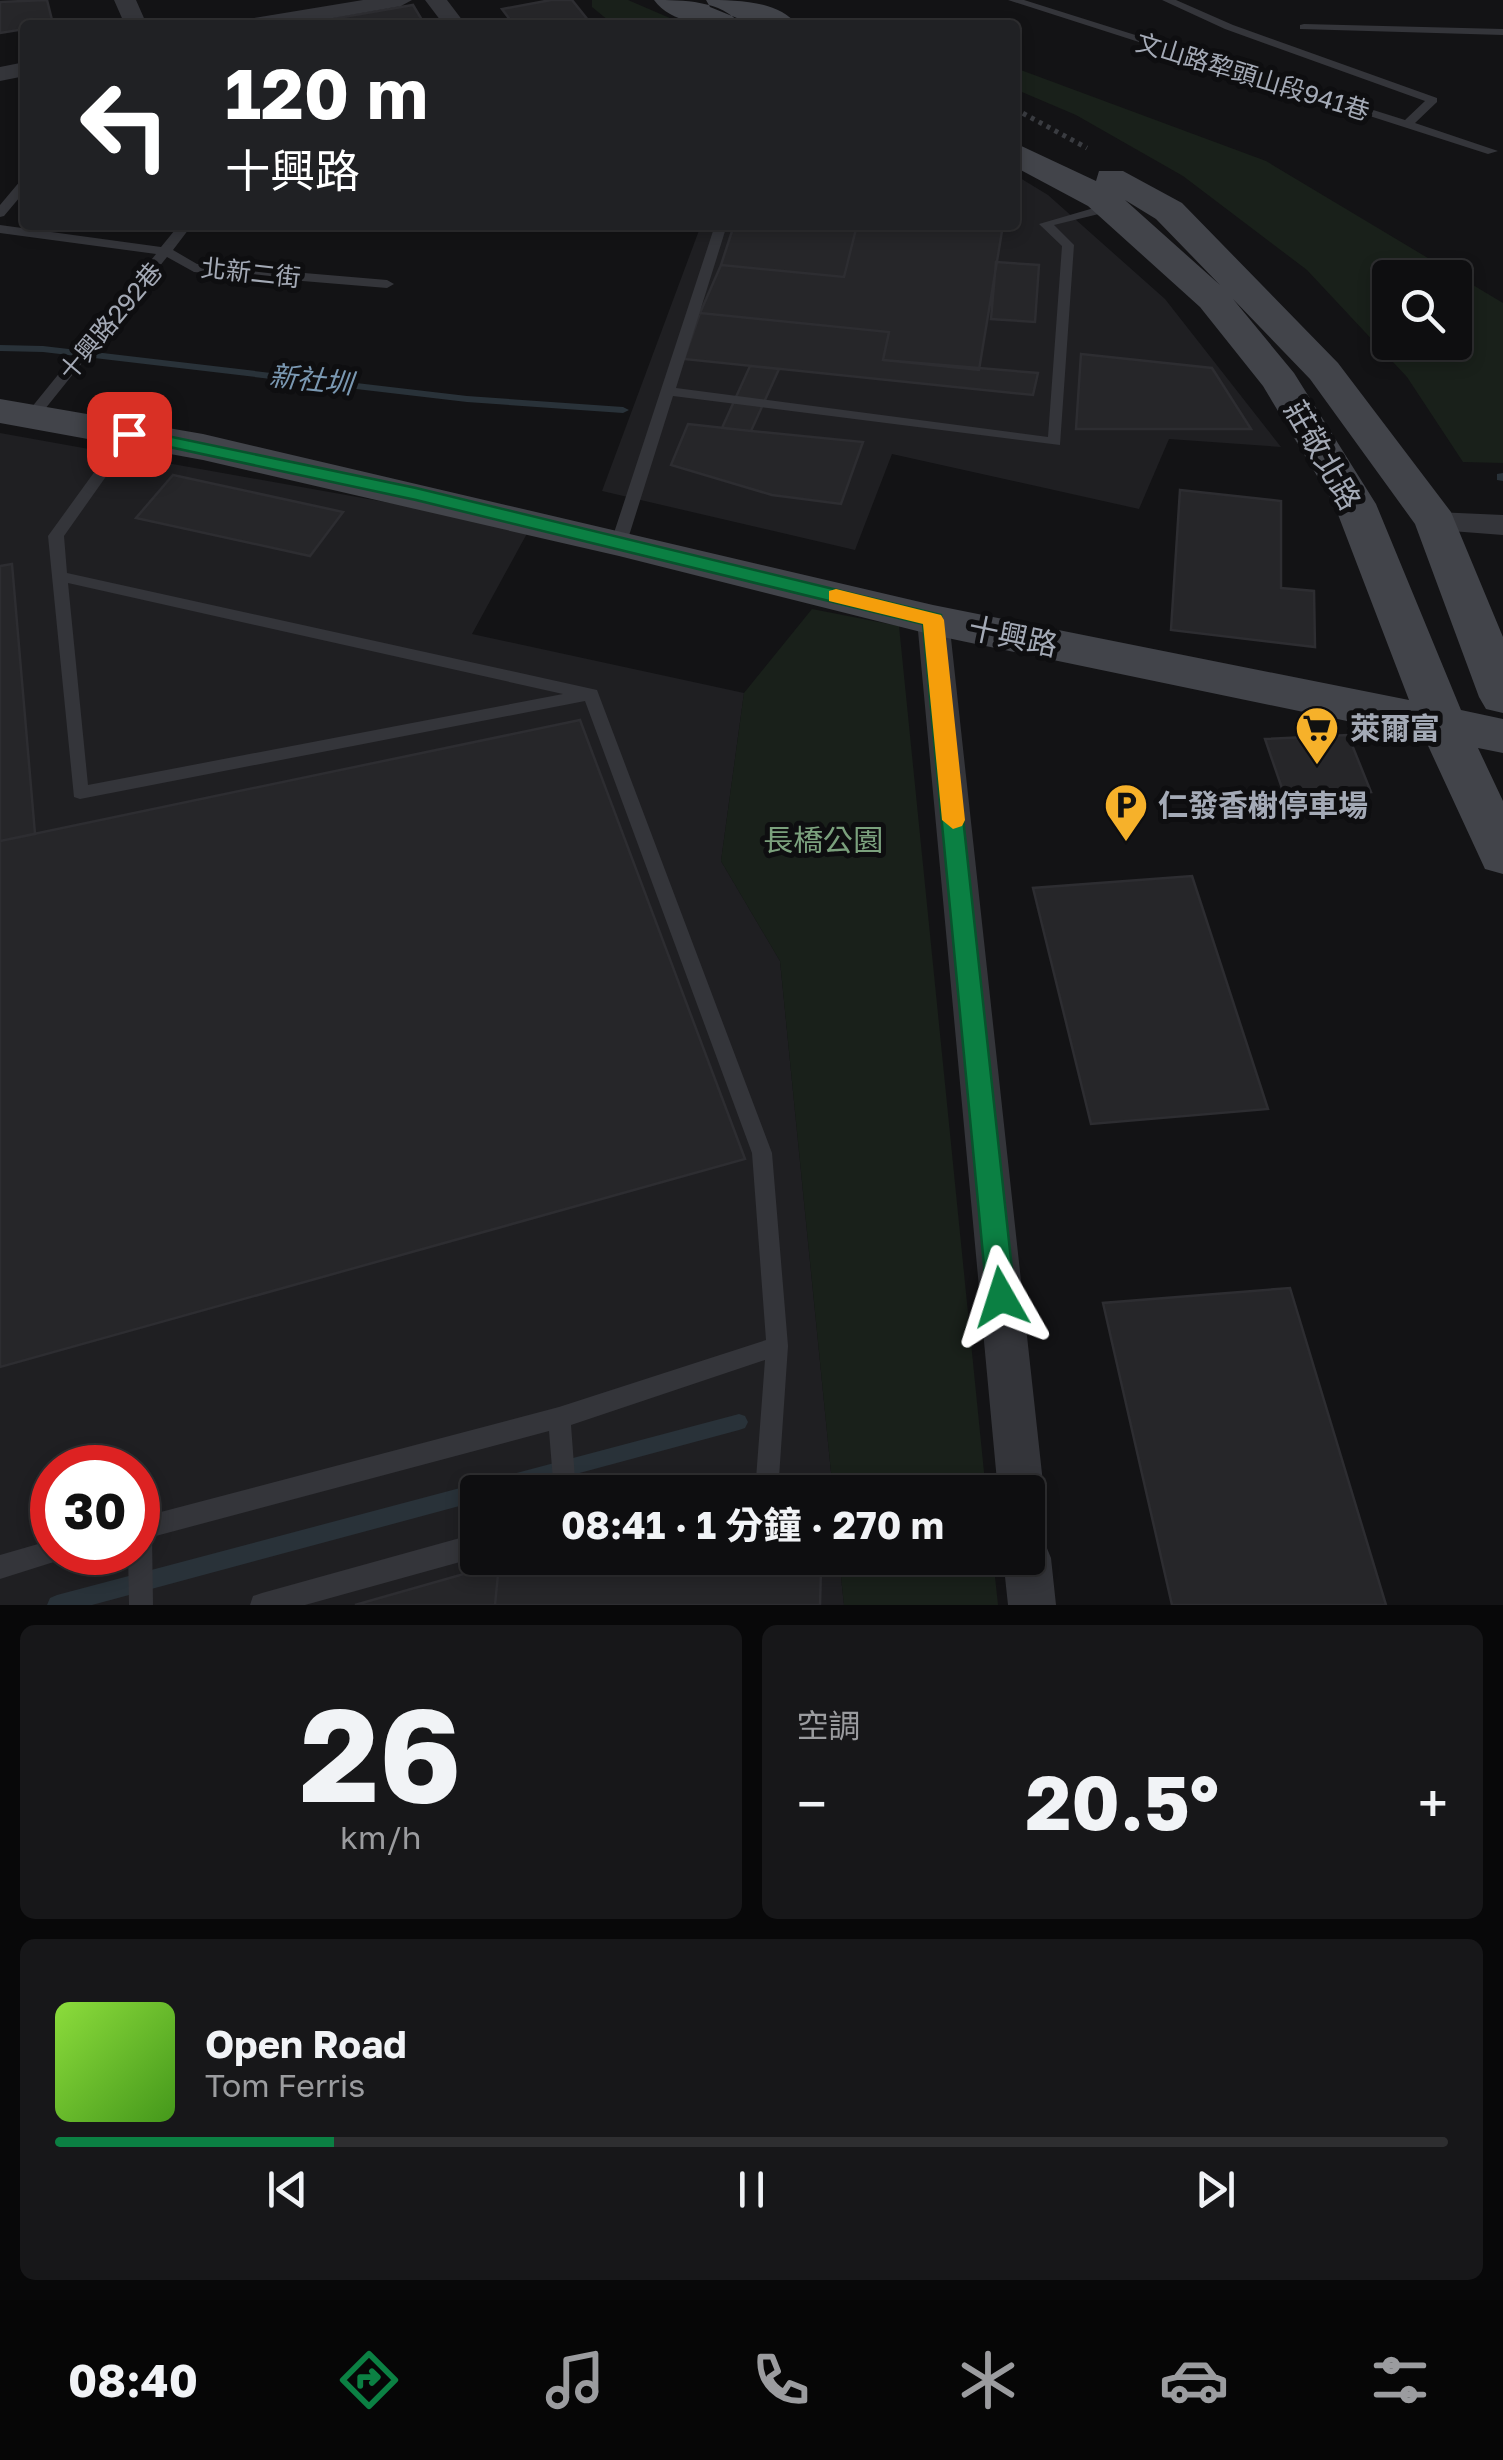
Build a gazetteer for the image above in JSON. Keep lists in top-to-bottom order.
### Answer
{
  "streets": {
    "street": ["莊敬北路", "十興路"],
    "lane": ["文山路犂頭山段941巷", "北新二街", "十興路292巷"]
  },
  "crossings": [
    ["北新二街", "十興路292巷"],
    ["十興路292巷", "十興路"],
    ["莊敬北路", "十興路"]
  ],
  "water": ["新社圳"],
  "parks": ["長橋公園"],
  "places": {
    "supermarket": ["萊爾富"],
    "parking": ["仁發香榭停車場"]
  },
  "page": {
    "turn": ["120 m", "十興路"],
    "limit": "30",
    "trip": "08:41 · 1 分鐘 · 270 m",
    "tile": [
      ["26", "km/h"],
      "空調"
    ],
    "heat": ["−", "20.5°", "+"],
    "song": ["Open Road", "Tom Ferris"],
    "tabs": "08:40"
  }
}
